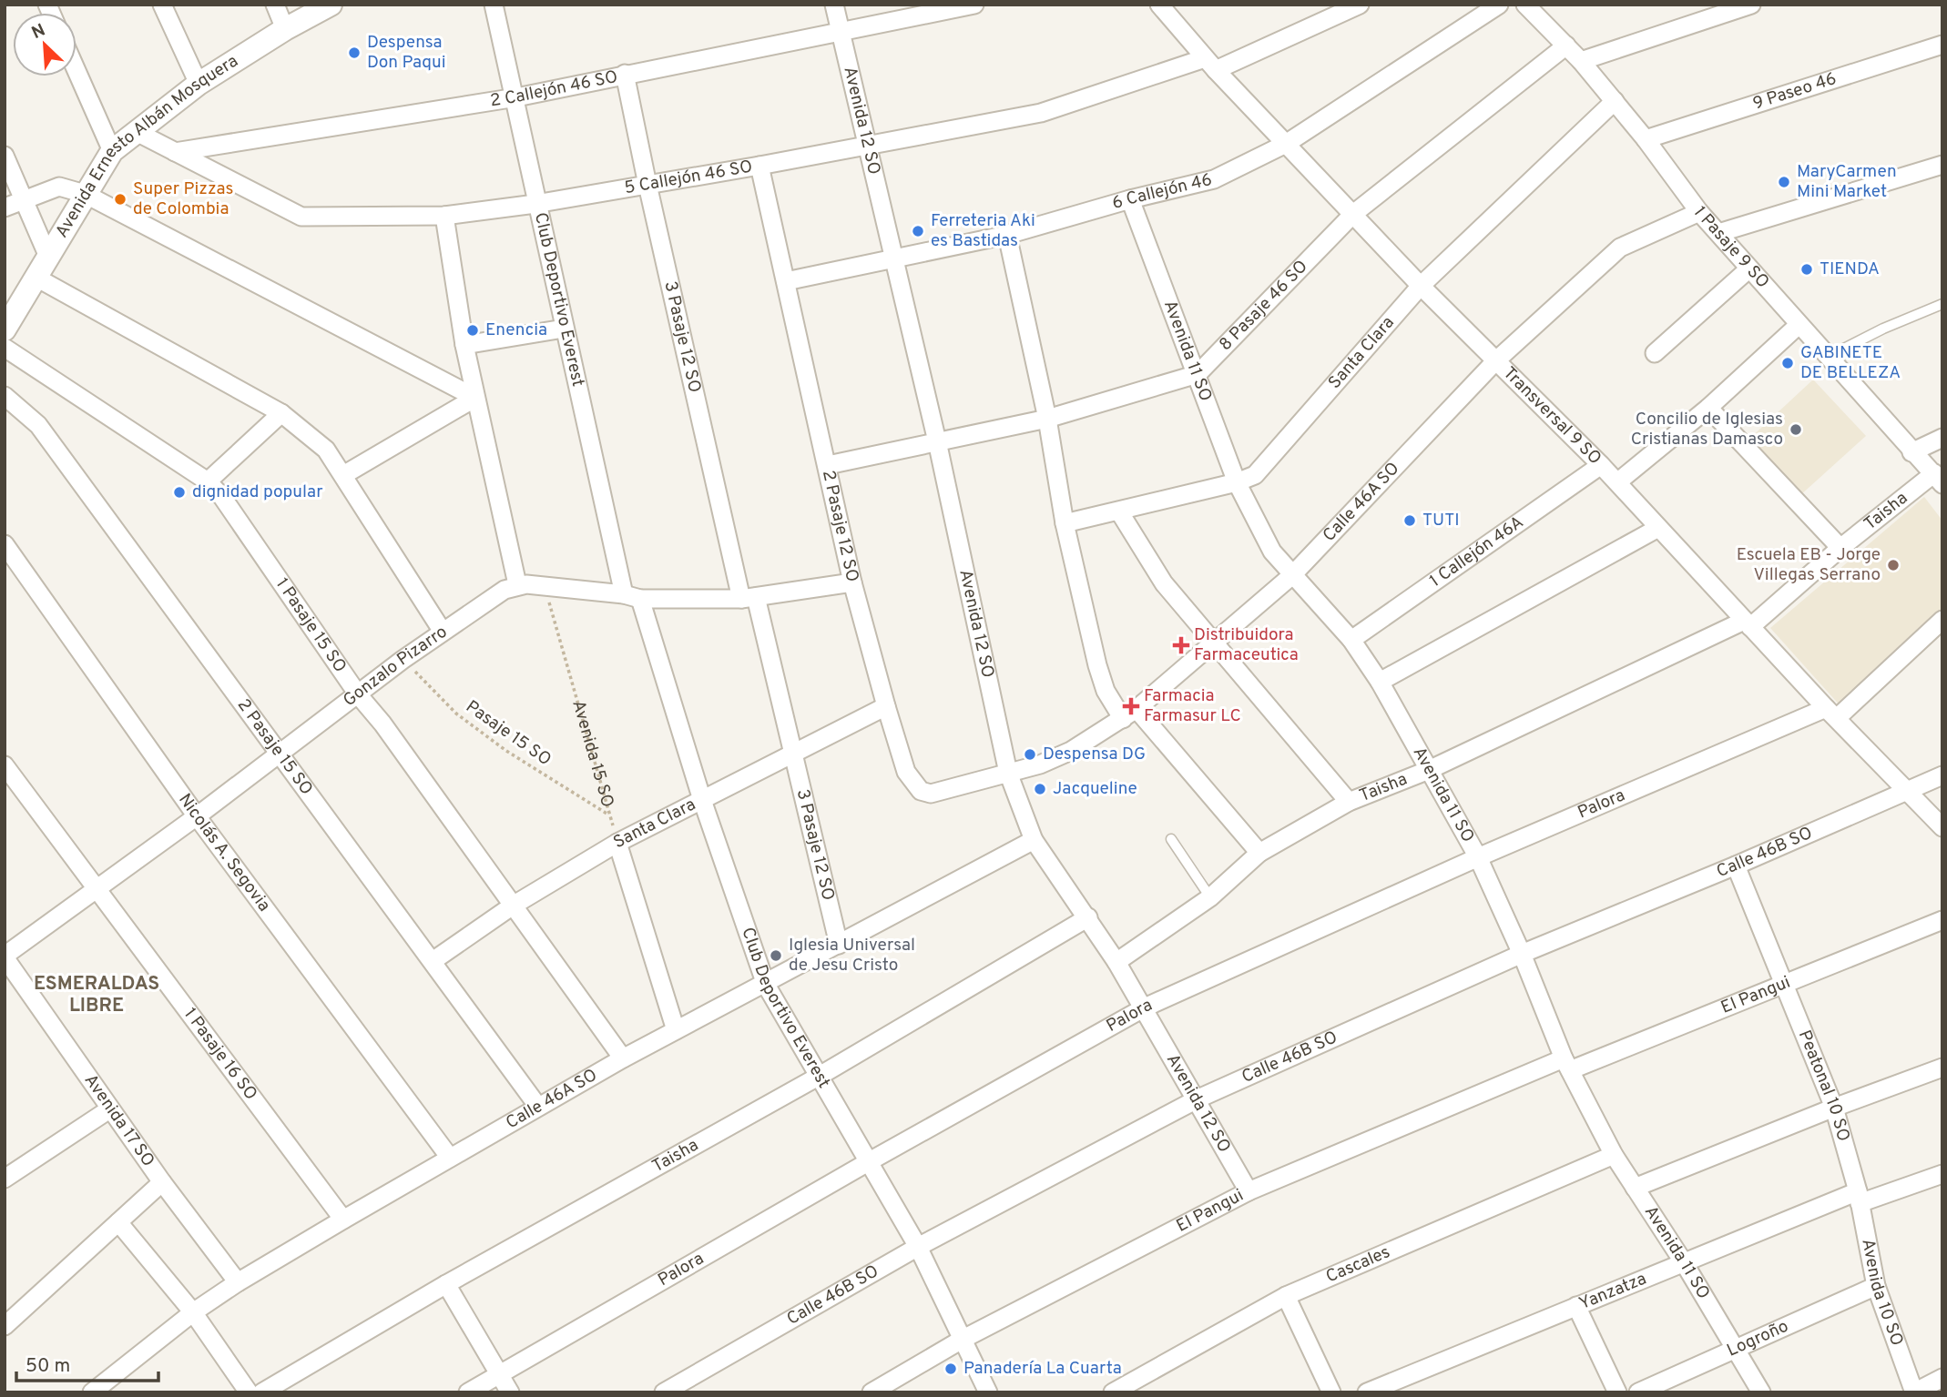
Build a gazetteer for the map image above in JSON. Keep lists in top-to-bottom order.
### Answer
{
  "streets": {
    "street": [
      "2 Callejón 46 SO",
      "9 Paseo 46",
      "Avenida 12 SO",
      "Avenida Ernesto Albán Mosquera",
      "5 Callejón 46 SO",
      "6 Callejón 46",
      "1 Pasaje 9 SO",
      "Club Deportivo Everest",
      "8 Pasaje 46 SO",
      "3 Pasaje 12 SO",
      "Avenida 11 SO",
      "Santa Clara",
      "Transversal 9 SO",
      "Calle 46A SO",
      "Taisha",
      "2 Pasaje 12 SO",
      "1 Callejón 46A",
      "1 Pasaje 15 SO",
      "Gonzalo Pizarro",
      "2 Pasaje 15 SO",
      "Palora",
      "Nicolás A. Segovia",
      "Calle 46B SO",
      "El Pangui",
      "1 Pasaje 16 SO",
      "Peatonal 10 SO",
      "Avenida 17 SO",
      "Cascales",
      "Yanzatza",
      "Avenida 10 SO",
      "Logroño"
    ],
    "path": ["Pasaje 15 SO", "Avenida 15 SO"]
  },
  "crossings": [
    ["2 Callejón 46 SO", "Avenida 12 SO"],
    ["2 Callejón 46 SO", "5 Callejón 46 SO"],
    ["2 Callejón 46 SO", "Club Deportivo Everest"],
    ["2 Callejón 46 SO", "3 Pasaje 12 SO"],
    ["9 Paseo 46", "1 Pasaje 9 SO"],
    ["Avenida 12 SO", "5 Callejón 46 SO"],
    ["Avenida 12 SO", "6 Callejón 46"],
    ["Avenida 12 SO", "8 Pasaje 46 SO"],
    ["Avenida 12 SO", "Calle 46A SO"],
    ["Avenida 12 SO", "Taisha"],
    ["Avenida 12 SO", "2 Pasaje 12 SO"],
    ["Avenida 12 SO", "Palora"],
    ["Avenida 12 SO", "Calle 46B SO"],
    ["Avenida 12 SO", "El Pangui"],
    ["5 Callejón 46 SO", "Club Deportivo Everest"],
    ["5 Callejón 46 SO", "3 Pasaje 12 SO"],
    ["5 Callejón 46 SO", "Transversal 9 SO"],
    ["5 Callejón 46 SO", "2 Pasaje 12 SO"],
    ["6 Callejón 46", "Avenida 11 SO"],
    ["6 Callejón 46", "Transversal 9 SO"],
    ["6 Callejón 46", "2 Pasaje 12 SO"],
    ["1 Pasaje 9 SO", "8 Pasaje 46 SO"],
    ["1 Pasaje 9 SO", "Santa Clara"],
    ["1 Pasaje 9 SO", "Calle 46A SO"],
    ["1 Pasaje 9 SO", "Taisha"],
    ["Club Deportivo Everest", "Santa Clara"],
    ["Club Deportivo Everest", "Calle 46A SO"],
    ["Club Deportivo Everest", "Taisha"],
    ["Club Deportivo Everest", "Palora"],
    ["Club Deportivo Everest", "Calle 46B SO"],
    ["Club Deportivo Everest", "El Pangui"],
    ["8 Pasaje 46 SO", "Avenida 11 SO"],
    ["8 Pasaje 46 SO", "Transversal 9 SO"],
    ["8 Pasaje 46 SO", "2 Pasaje 12 SO"],
    ["3 Pasaje 12 SO", "Santa Clara"],
    ["3 Pasaje 12 SO", "Calle 46A SO"],
    ["Avenida 11 SO", "Santa Clara"],
    ["Avenida 11 SO", "Calle 46A SO"],
    ["Avenida 11 SO", "Taisha"],
    ["Avenida 11 SO", "1 Callejón 46A"],
    ["Avenida 11 SO", "Palora"],
    ["Avenida 11 SO", "Calle 46B SO"],
    ["Avenida 11 SO", "El Pangui"],
    ["Avenida 11 SO", "Cascales"],
    ["Avenida 11 SO", "Yanzatza"],
    ["Avenida 11 SO", "Logroño"],
    ["Santa Clara", "Transversal 9 SO"],
    ["Santa Clara", "2 Pasaje 12 SO"],
    ["Santa Clara", "1 Pasaje 15 SO"],
    ["Santa Clara", "2 Pasaje 15 SO"],
    ["Santa Clara", "Avenida 15 SO"],
    ["Transversal 9 SO", "Calle 46A SO"],
    ["Transversal 9 SO", "Taisha"],
    ["Transversal 9 SO", "1 Callejón 46A"],
    ["Transversal 9 SO", "Palora"],
    ["Transversal 9 SO", "Calle 46B SO"],
    ["Calle 46A SO", "2 Pasaje 12 SO"],
    ["Calle 46A SO", "1 Pasaje 15 SO"],
    ["Calle 46A SO", "2 Pasaje 15 SO"],
    ["Calle 46A SO", "Nicolás A. Segovia"],
    ["Calle 46A SO", "1 Pasaje 16 SO"],
    ["Calle 46A SO", "Avenida 17 SO"],
    ["1 Pasaje 15 SO", "Gonzalo Pizarro"],
    ["Gonzalo Pizarro", "Pasaje 15 SO"],
    ["Gonzalo Pizarro", "2 Pasaje 15 SO"],
    ["Gonzalo Pizarro", "Nicolás A. Segovia"],
    ["Gonzalo Pizarro", "1 Pasaje 16 SO"],
    ["Gonzalo Pizarro", "Avenida 17 SO"],
    ["Pasaje 15 SO", "Avenida 15 SO"],
    ["Calle 46B SO", "Peatonal 10 SO"],
    ["El Pangui", "Peatonal 10 SO"],
    ["Peatonal 10 SO", "Yanzatza"],
    ["Peatonal 10 SO", "Avenida 10 SO"],
    ["Yanzatza", "Avenida 10 SO"],
    ["Avenida 10 SO", "Logroño"]
  ],
  "districts": ["ESMERALDAS LIBRE"],
  "places": {
    "other": [
      "Despensa Don Paqui",
      "MaryCarmen Mini Market",
      "Super Pizzas de Colombia",
      "Ferreteria Aki es Bastidas",
      "TIENDA",
      "Enencia",
      "GABINETE DE BELLEZA",
      "Concilio de Iglesias Cristianas Damasco",
      "dignidad popular",
      "TUTI",
      "Escuela EB - Jorge Villegas Serrano",
      "Despensa DG",
      "Jacqueline",
      "Iglesia Universal de Jesu Cristo",
      "Panadería La Cuarta"
    ],
    "health": ["Distribuidora Farmaceutica", "Farmacia Farmasur LC"]
  },
  "scale_bar": "50 m",
  "north": "top left"
}
